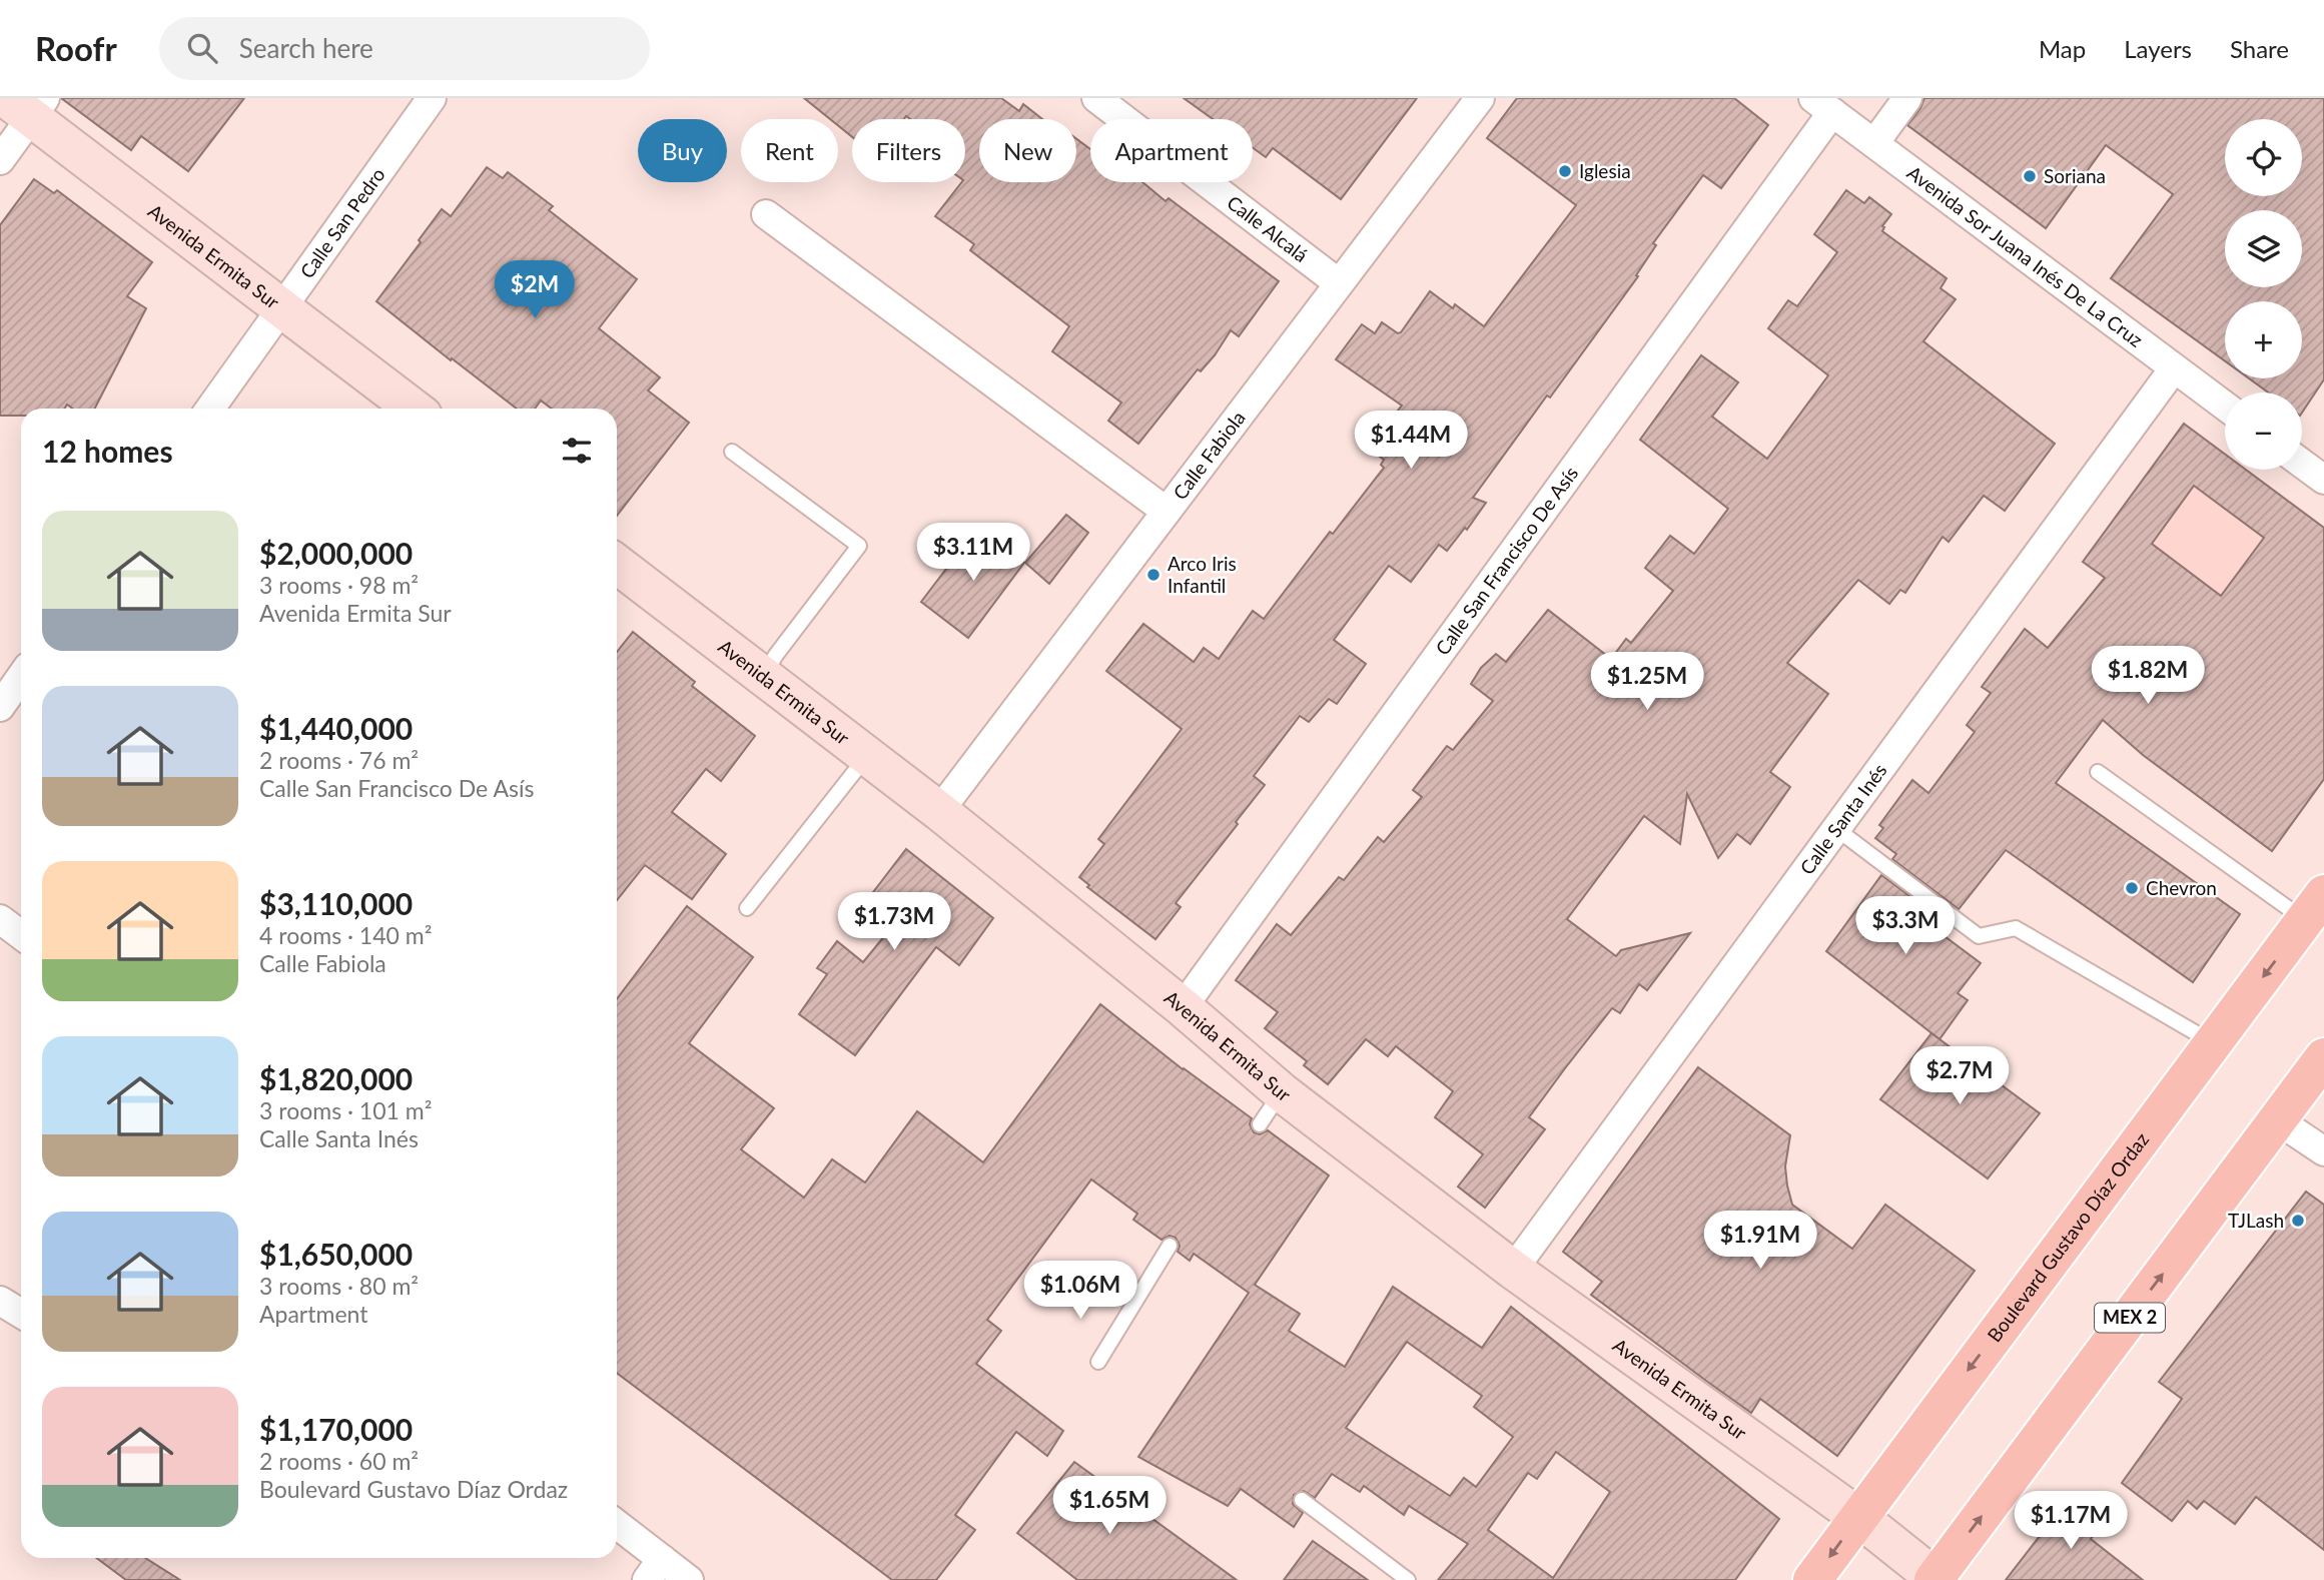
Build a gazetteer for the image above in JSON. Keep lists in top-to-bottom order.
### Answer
{
  "streets": {
    "main road": ["Avenida Ermita Sur", "Boulevard Gustavo Díaz Ordaz", "MEX 2"],
    "street": [
      "Calle San Pedro",
      "Calle Alcalá",
      "Avenida Sor Juana Inés De La Cruz",
      "Calle Fabiola",
      "Calle San Francisco De Asís",
      "Calle Santa Inés"
    ]
  },
  "crossings": [
    ["Calle San Pedro", "Avenida Ermita Sur"],
    ["Calle Alcalá", "Calle Fabiola"],
    ["Avenida Ermita Sur", "Calle Fabiola"],
    ["Avenida Ermita Sur", "Calle San Francisco De Asís"],
    ["Avenida Ermita Sur", "Calle Santa Inés"],
    ["Avenida Ermita Sur", "Boulevard Gustavo Díaz Ordaz"],
    ["Avenida Ermita Sur", "MEX 2"],
    ["Avenida Sor Juana Inés De La Cruz", "Calle San Francisco De Asís"],
    ["Avenida Sor Juana Inés De La Cruz", "Calle Santa Inés"]
  ],
  "places": [
    "Iglesia",
    "Soriana",
    "Arco Iris Infantil",
    "Chevron",
    "TJLash"
  ],
  "page": {
    "header": "Roofr",
    "search": "Search here",
    "nav": ["Map", "Layers", "Share"],
    "map_buttons": ["+", "−"],
    "chip": [
      "Buy",
      "Rent",
      "Filters",
      "New",
      "Apartment"
    ],
    "price": [
      "$2M",
      "$1.44M",
      "$3.11M",
      "$1.82M",
      "$1.25M",
      "$1.73M",
      "$3.3M",
      "$2.7M",
      "$1.91M",
      "$1.06M",
      "$1.65M",
      "$1.17M"
    ],
    "heading": "12 homes",
    "list": [
      {
        "name": "$2,000,000",
        "note": "3 rooms · 98 m² · Avenida Ermita Sur"
      },
      {
        "name": "$1,440,000",
        "note": "2 rooms · 76 m² · Calle San Francisco De Asís"
      },
      {
        "name": "$3,110,000",
        "note": "4 rooms · 140 m² · Calle Fabiola"
      },
      {
        "name": "$1,820,000",
        "note": "3 rooms · 101 m² · Calle Santa Inés"
      },
      {
        "name": "$1,650,000",
        "note": "3 rooms · 80 m² · Apartment"
      },
      {
        "name": "$1,170,000",
        "note": "2 rooms · 60 m² · Boulevard Gustavo Díaz Ordaz"
      }
    ]
  }
}
